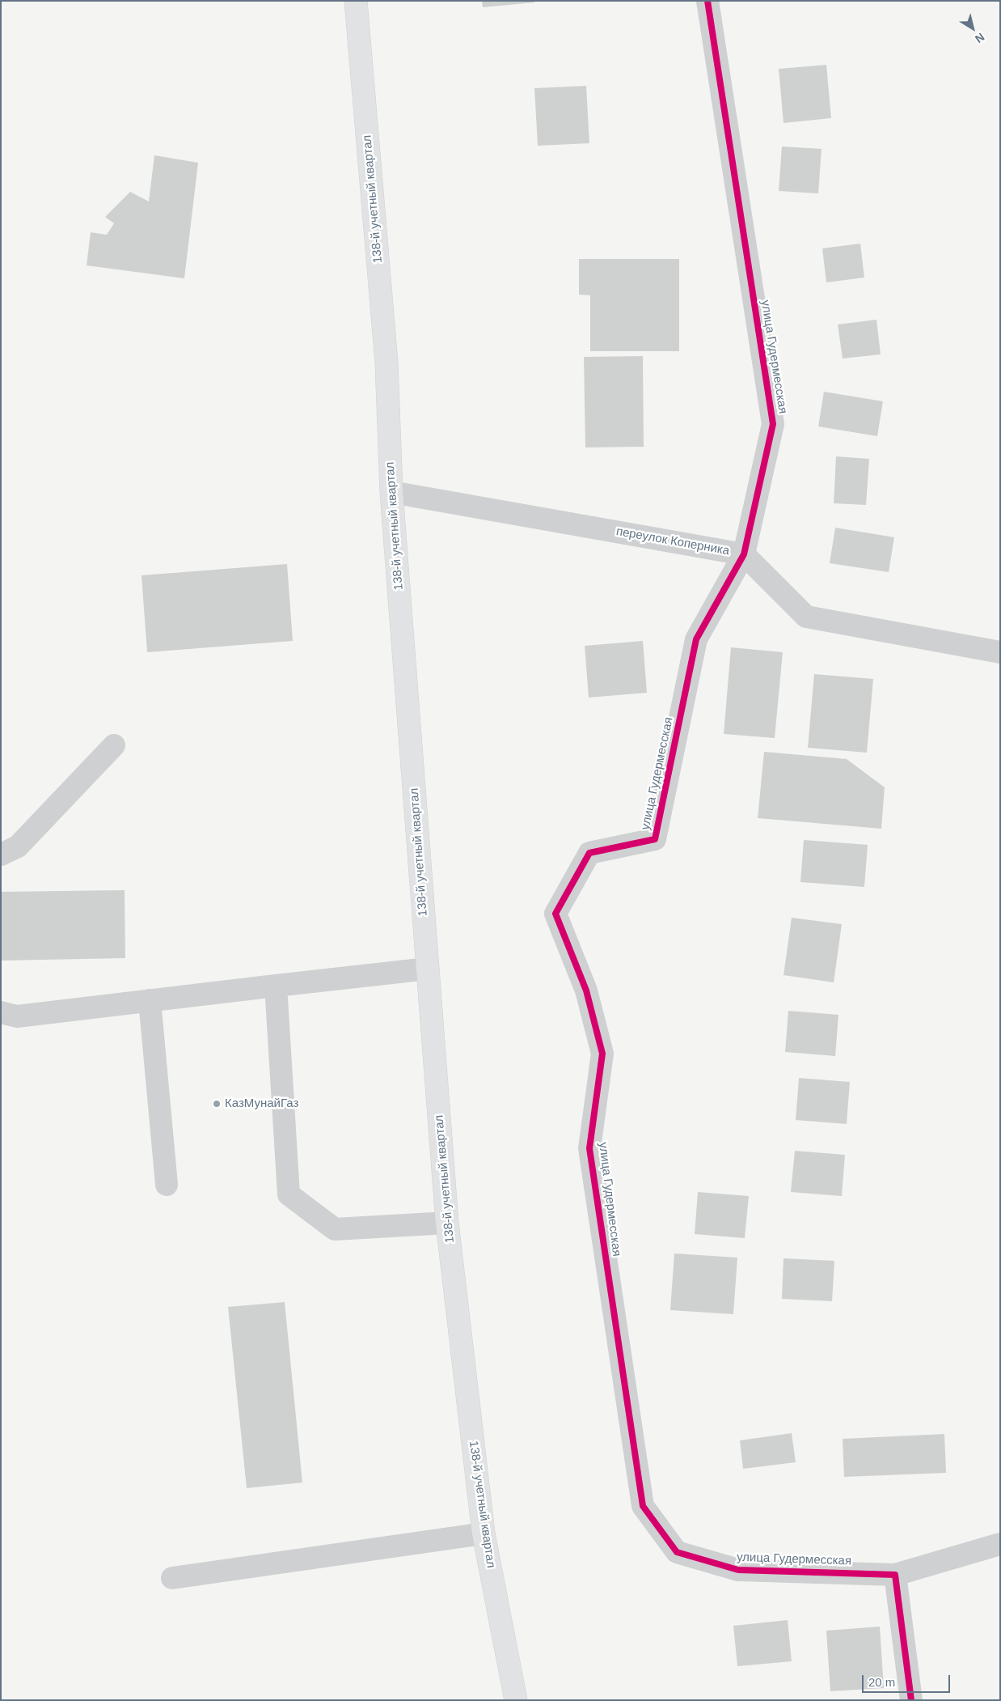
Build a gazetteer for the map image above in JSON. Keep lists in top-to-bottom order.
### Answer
{
  "streets": {
    "main road": ["138-й учетный квартал"],
    "street": ["улица Гудермесская", "переулок Коперника"]
  },
  "crossings": [
    ["138-й учетный квартал", "переулок Коперника"],
    ["улица Гудермесская", "переулок Коперника"]
  ],
  "places": ["КазМунайГаз"],
  "scale_bar": "20 m",
  "north": "bottom right"
}
